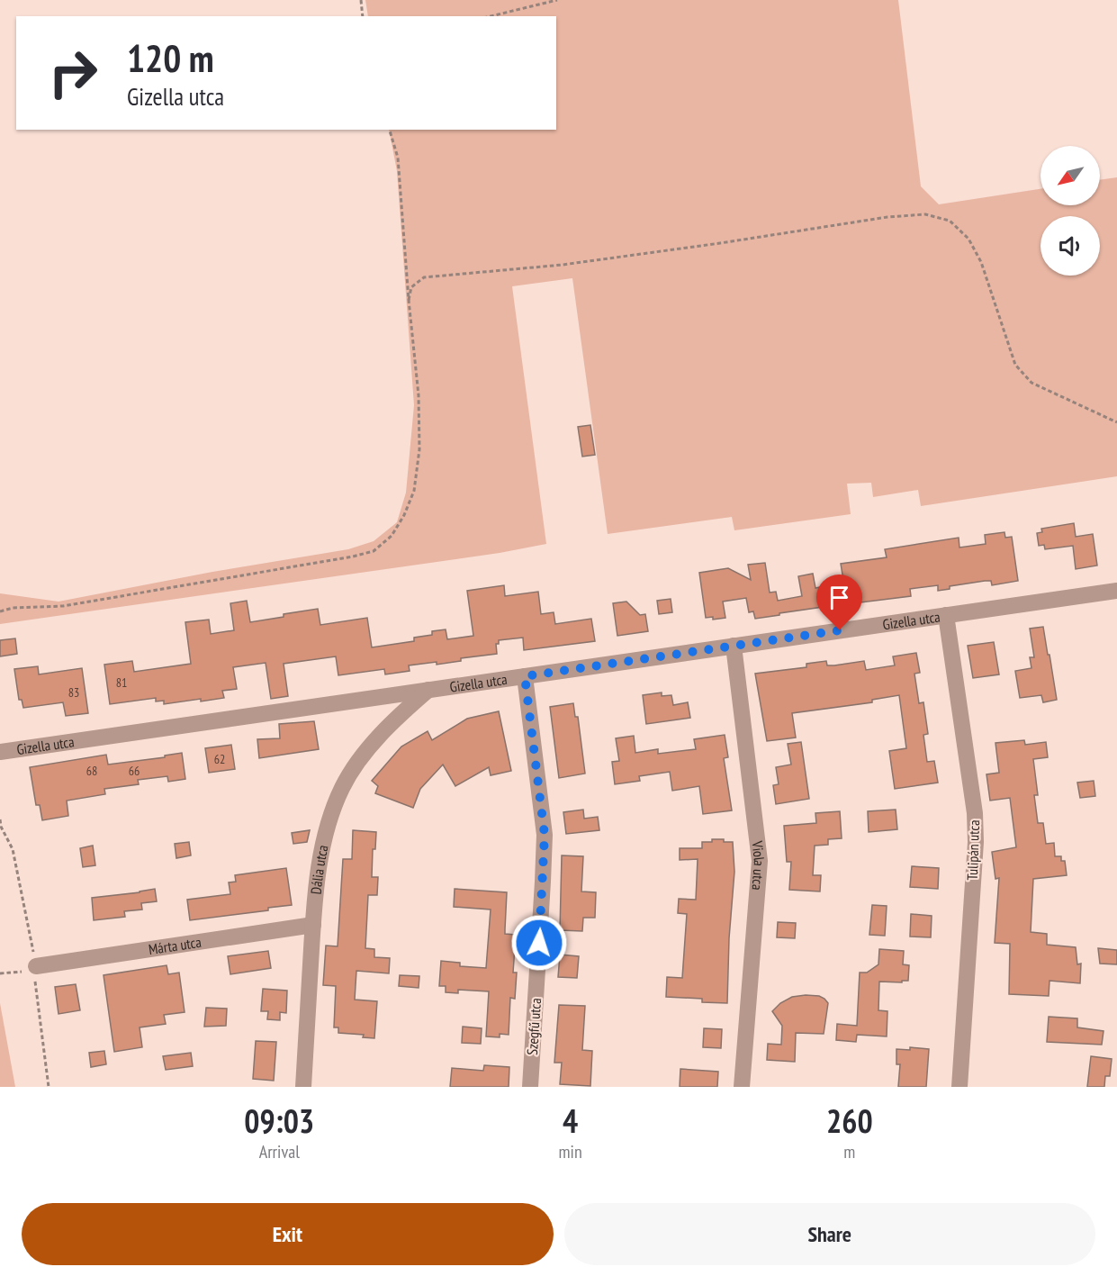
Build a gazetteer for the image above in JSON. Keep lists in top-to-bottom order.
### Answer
{
  "streets": {
    "street": [
      "Gizella utca",
      "Tulipán utca",
      "Viola utca",
      "Dália utca",
      "Márta utca",
      "Szegfű utca"
    ]
  },
  "crossings": [
    ["Gizella utca", "Tulipán utca"],
    ["Gizella utca", "Viola utca"],
    ["Gizella utca", "Dália utca"],
    ["Gizella utca", "Szegfű utca"],
    ["Dália utca", "Márta utca"]
  ],
  "house_numbers": [
    "81",
    "83",
    "62",
    "68",
    "66"
  ],
  "north": "bottom left",
  "page": {
    "turn": ["120 m", "Gizella utca"],
    "eta": [
      "09:03",
      "Arrival",
      "4",
      "min",
      "260",
      "m"
    ],
    "buttons": ["Exit", "Share"]
  }
}
